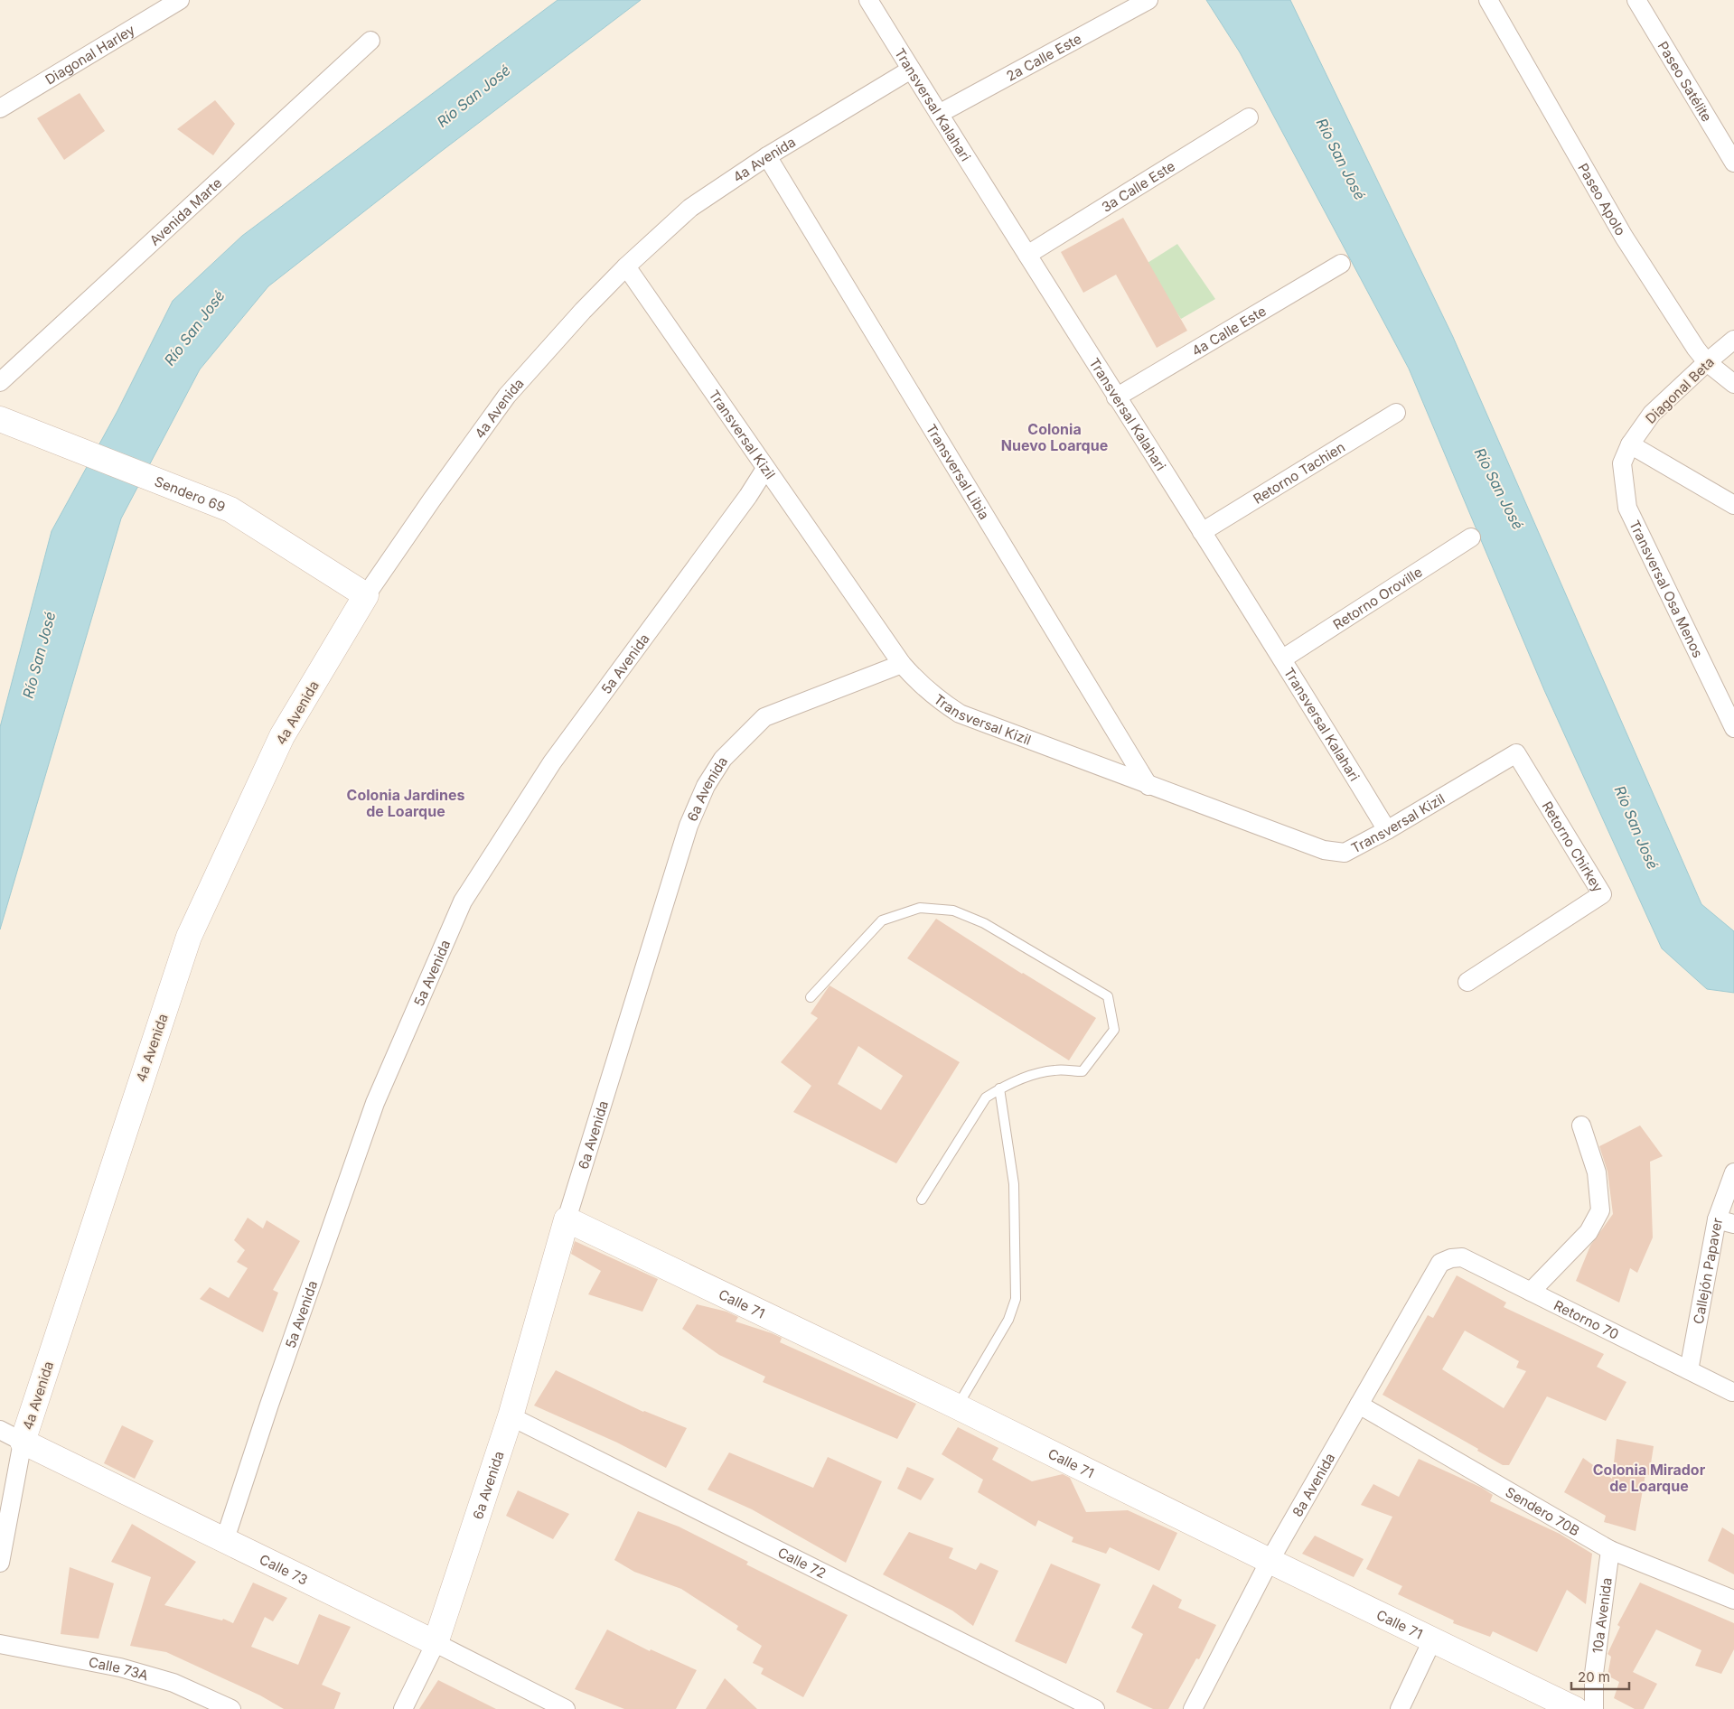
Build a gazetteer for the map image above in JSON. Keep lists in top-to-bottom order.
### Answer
{
  "streets": {
    "street": [
      "Diagonal Harley",
      "2a Calle Este",
      "Paseo Satélite",
      "Transversal Kalahari",
      "4a Avenida",
      "3a Calle Este",
      "Paseo Apolo",
      "Avenida Marte",
      "4a Calle Este",
      "Diagonal Beta",
      "Transversal Kizil",
      "Transversal Libia",
      "Retorno Tachien",
      "Sendero 69",
      "Transversal Osa Menos",
      "Retorno Oroville",
      "5a Avenida",
      "6a Avenida",
      "Retorno Chirkey",
      "Callejón Papaver",
      "Calle 71",
      "Retorno 70",
      "8a Avenida",
      "Sendero 70B",
      "Calle 72",
      "Calle 73",
      "10a Avenida",
      "Calle 73A"
    ]
  },
  "crossings": [
    ["2a Calle Este", "Transversal Kalahari"],
    ["Transversal Kalahari", "4a Avenida"],
    ["Transversal Kalahari", "3a Calle Este"],
    ["Transversal Kalahari", "4a Calle Este"],
    ["Transversal Kalahari", "Transversal Kizil"],
    ["Transversal Kalahari", "Retorno Tachien"],
    ["Transversal Kalahari", "Retorno Oroville"],
    ["4a Avenida", "Transversal Kizil"],
    ["4a Avenida", "Transversal Libia"],
    ["4a Avenida", "Sendero 69"],
    ["4a Avenida", "Calle 73"],
    ["Paseo Apolo", "Diagonal Beta"],
    ["Diagonal Beta", "Transversal Osa Menos"],
    ["Transversal Kizil", "Transversal Libia"],
    ["Transversal Kizil", "5a Avenida"],
    ["Transversal Kizil", "6a Avenida"],
    ["Transversal Kizil", "Retorno Chirkey"],
    ["5a Avenida", "Calle 73"],
    ["6a Avenida", "Calle 71"],
    ["6a Avenida", "Calle 72"],
    ["6a Avenida", "Calle 73"],
    ["Callejón Papaver", "Retorno 70"],
    ["Calle 71", "8a Avenida"],
    ["Retorno 70", "8a Avenida"],
    ["8a Avenida", "Sendero 70B"],
    ["Sendero 70B", "10a Avenida"]
  ],
  "districts": ["Colonia Nuevo Loarque", "Colonia Jardines de Loarque", "Colonia Mirador de Loarque"],
  "water": ["Río San José"],
  "scale_bar": "20 m"
}
